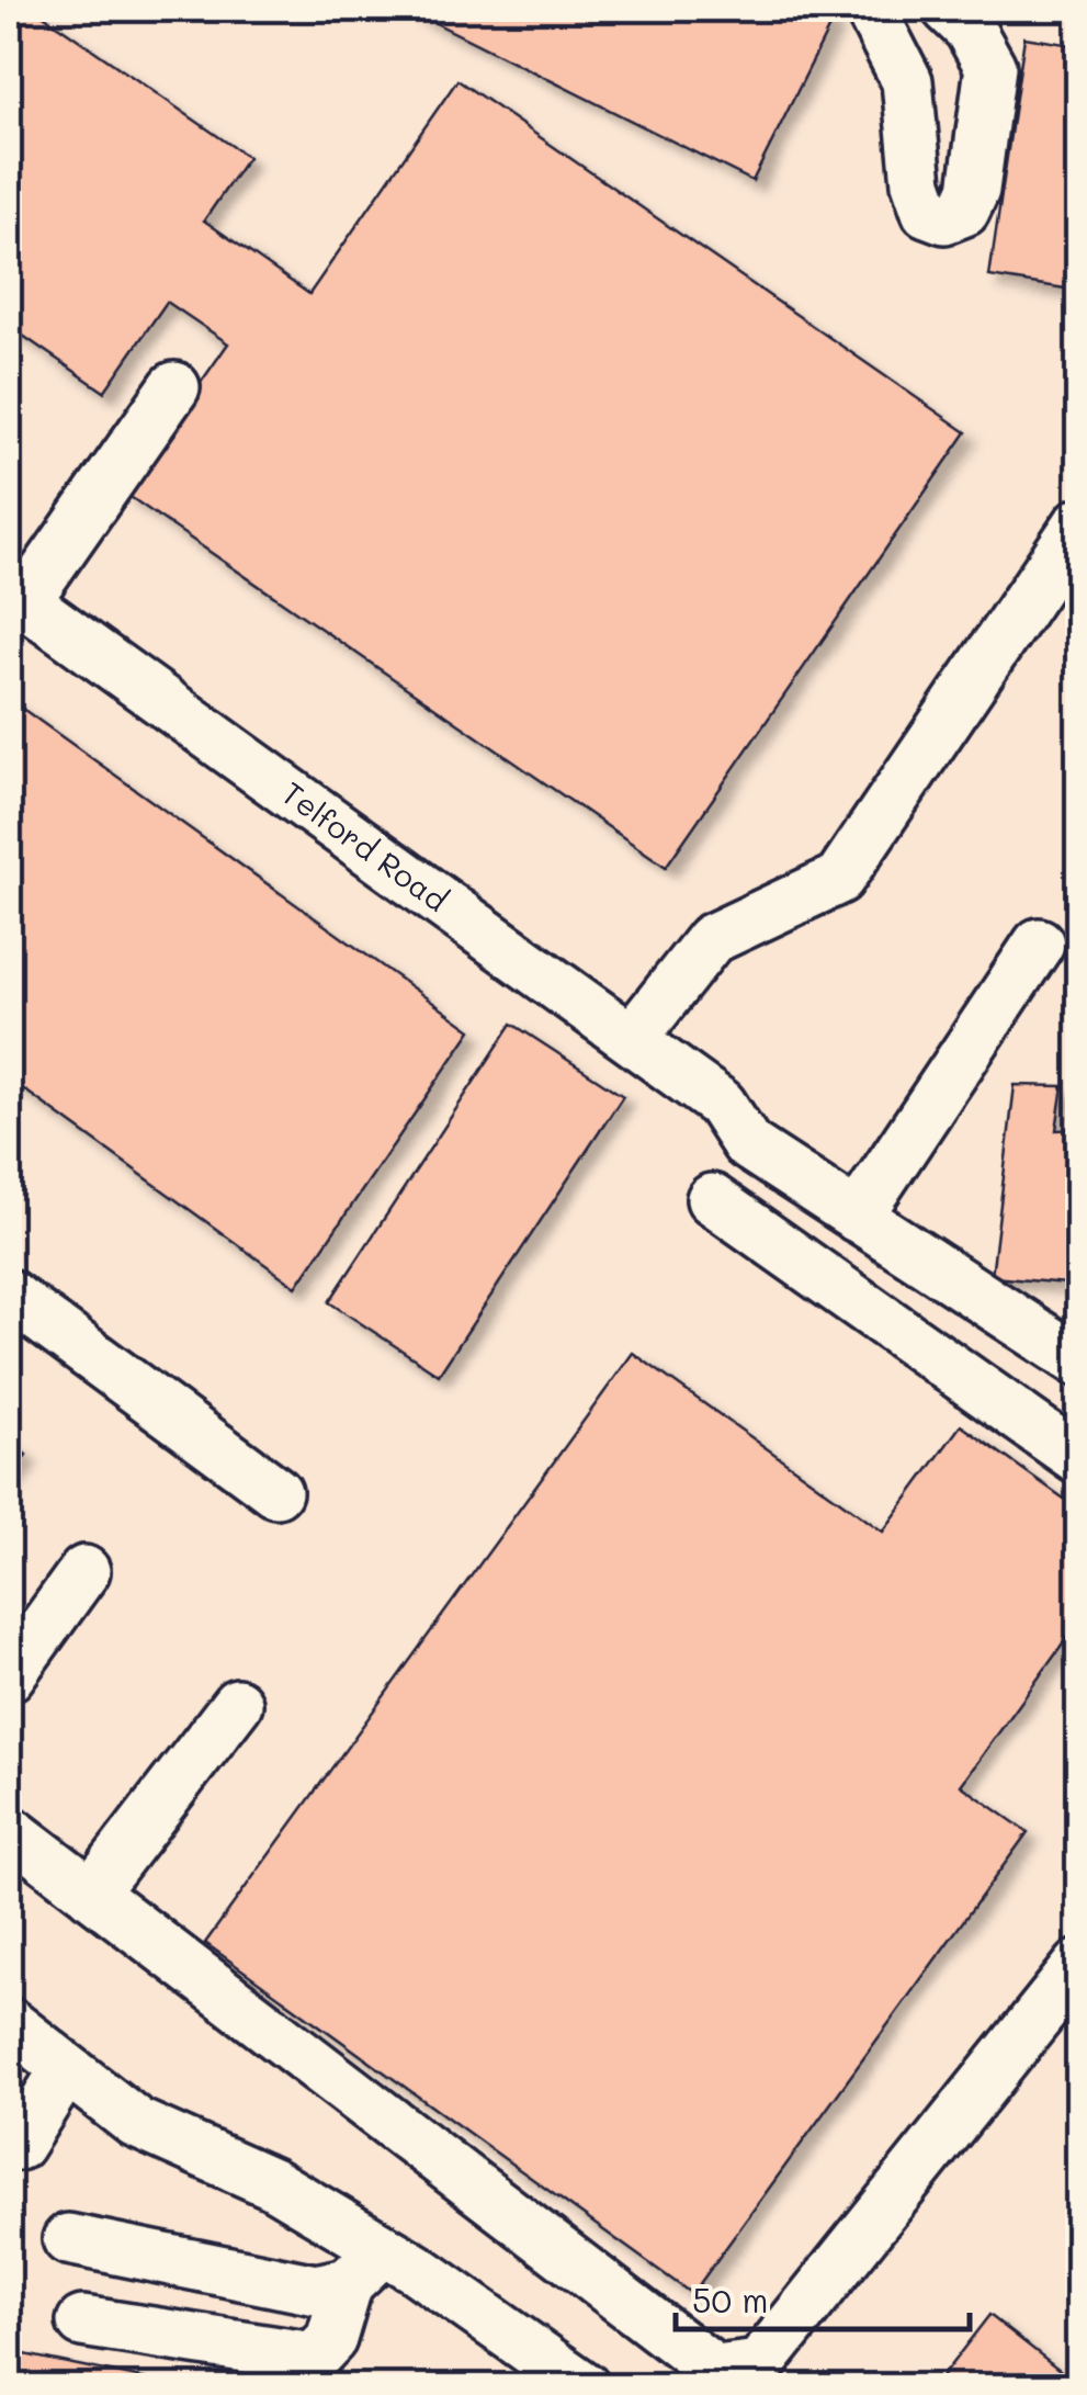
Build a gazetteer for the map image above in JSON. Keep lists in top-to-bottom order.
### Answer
{
  "streets": {
    "street": ["Telford Road"]
  },
  "scale_bar": "50 m"
}
